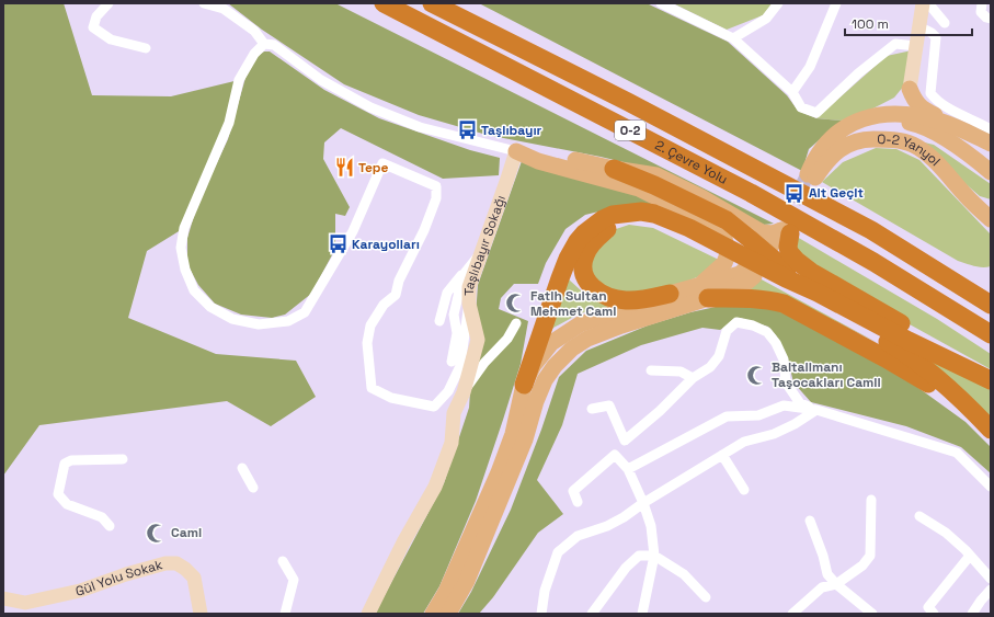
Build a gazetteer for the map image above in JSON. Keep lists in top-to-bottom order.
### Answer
{
  "streets": {
    "highway": ["O-2", "2. Çevre Yolu"],
    "main road": ["O-2 Yanyol"],
    "street": ["Taşlıbayır Sokağı", "Gül Yolu Sokak"]
  },
  "places": {
    "bus stop": ["Taşlıbayır", "Alt Geçit", "Karayolları"],
    "restaurant": ["Tepe"],
    "mosque": ["Fatih Sultan Mehmet Cami", "Baltalimanı Taşocakları Camii", "Cami"]
  },
  "scale_bar": "100 m"
}
